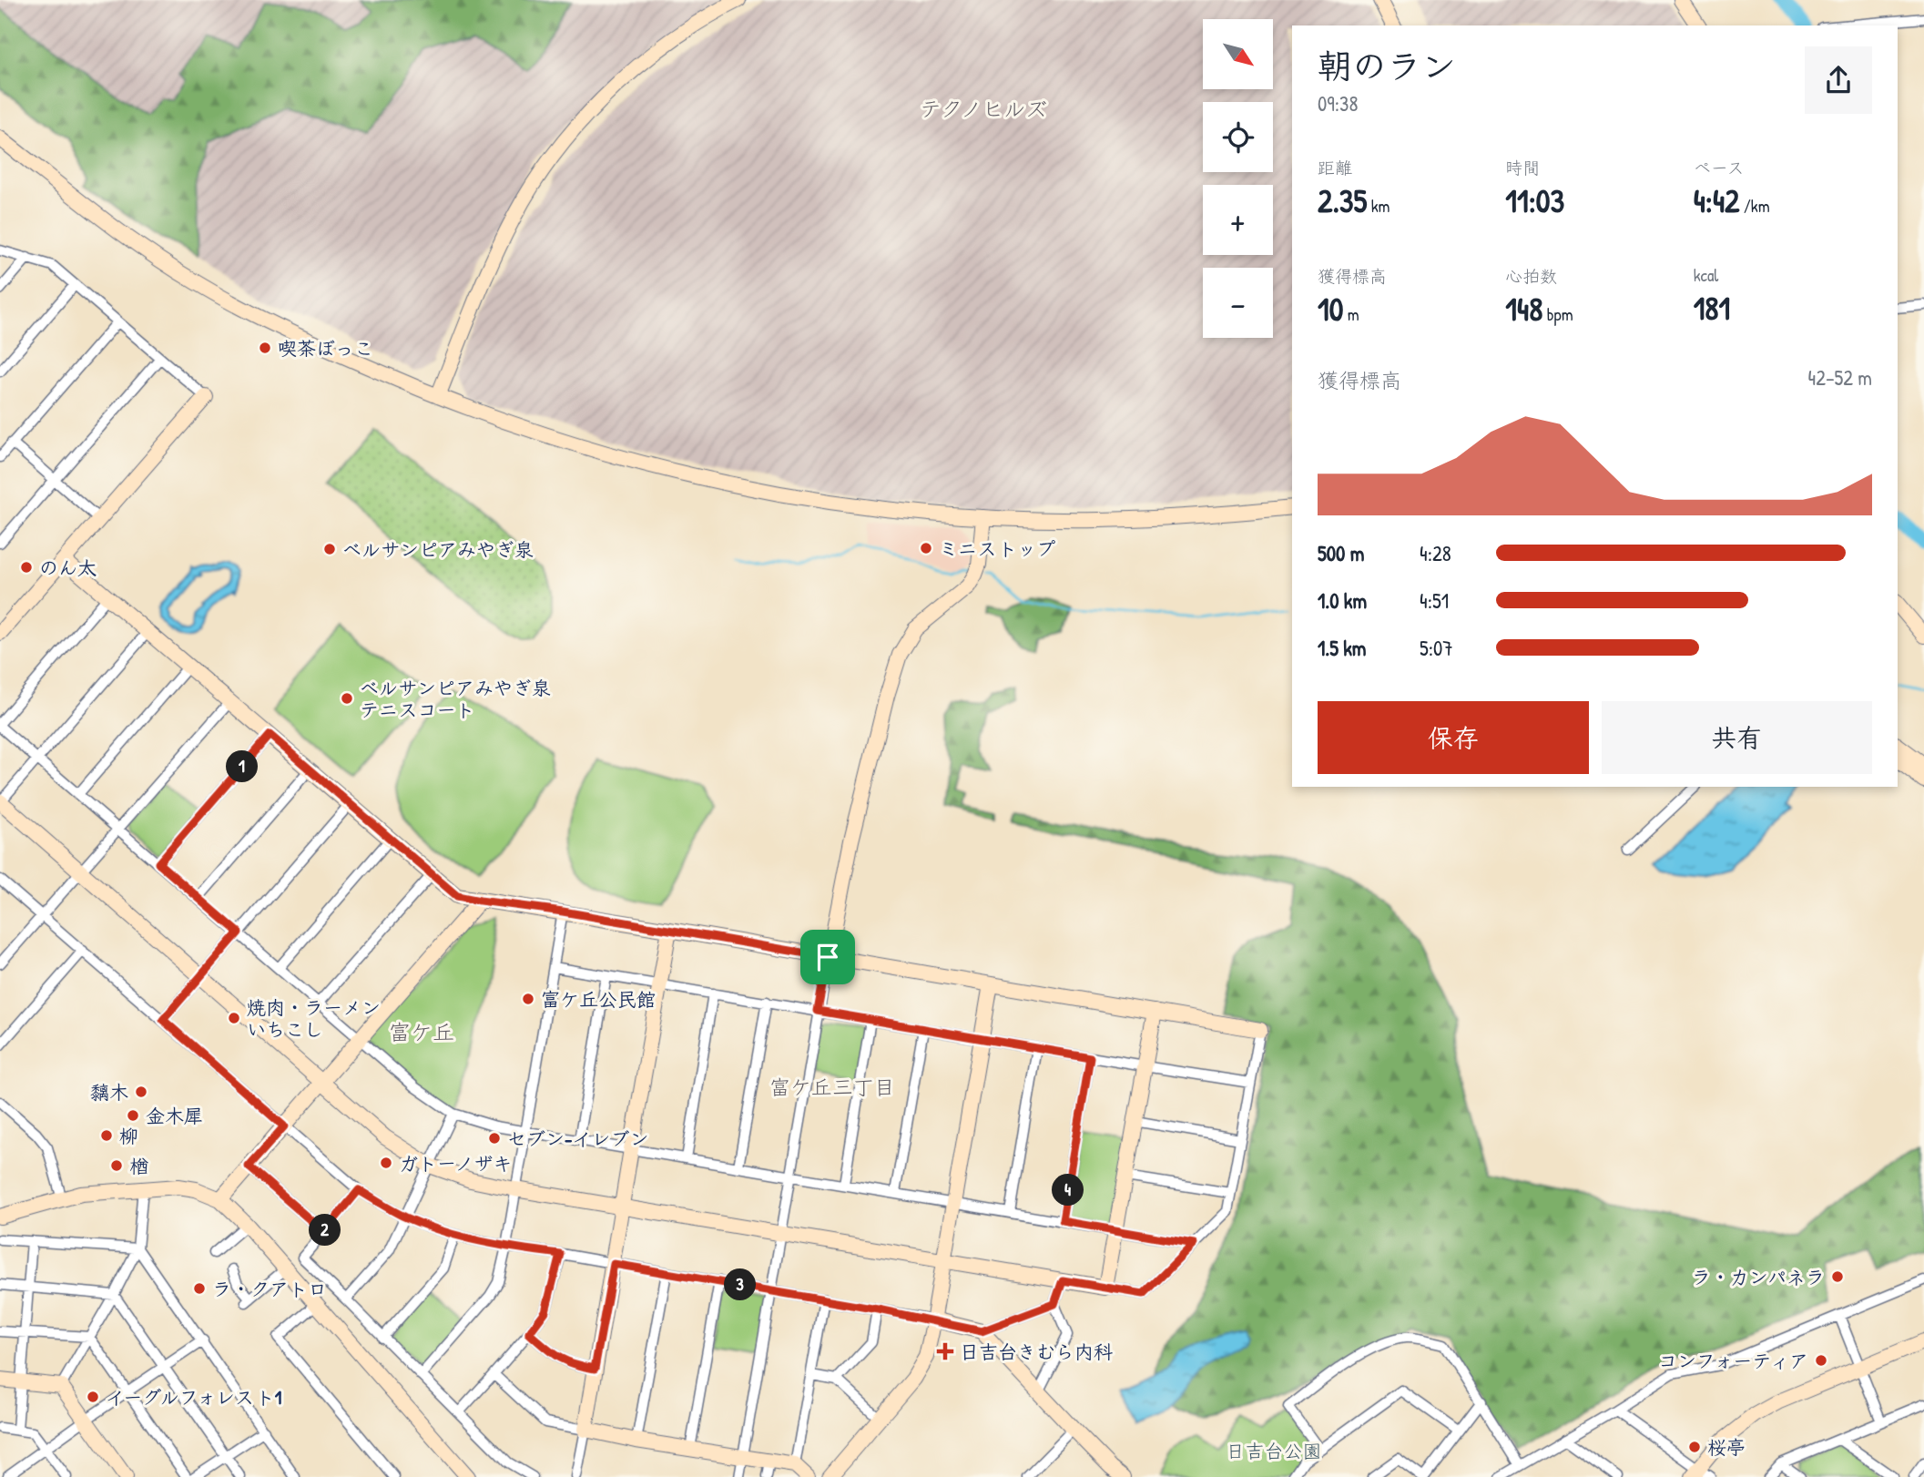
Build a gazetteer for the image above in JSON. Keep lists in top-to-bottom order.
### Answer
{
  "districts": ["テクノヒルズ", "富ケ丘", "富ケ丘三丁目"],
  "parks": ["日吉台公園"],
  "places": {
    "other": [
      "喫茶ぼっこ",
      "ミニストップ",
      "ベルサンピアみやぎ泉",
      "のん太",
      "ベルサンピアみやぎ泉 テニスコート",
      "富ケ丘公民館",
      "焼肉・ラーメン いちこし",
      "黐木",
      "金木犀",
      "柳",
      "セブン-イレブン",
      "ガトーノザキ",
      "楢",
      "ラ・カンパネラ",
      "ラ・クアトロ",
      "コンフォーティア",
      "イーグルフォレスト1",
      "桜亭"
    ],
    "health": ["日吉台きむら内科"]
  },
  "north": "bottom right",
  "page": {
    "map_buttons": ["+", "−"],
    "heading": ["朝のラン", "09:38"],
    "stats": [
      ["距離", "2.35 km"],
      ["時間", "11:03"],
      ["ペース", "4:42 /km"],
      ["獲得標高", "10 m"],
      ["心拍数", "148 bpm"],
      ["kcal", "181"]
    ],
    "chart": ["獲得標高", "42–52 m"],
    "list": [
      {
        "name": "500 m",
        "note": "4:28"
      },
      {
        "name": "1.0 km",
        "note": "4:51"
      },
      {
        "name": "1.5 km",
        "note": "5:07"
      }
    ],
    "buttons": ["保存", "共有"],
    "pins": [
      "1",
      "4",
      "2",
      "3"
    ]
  }
}
